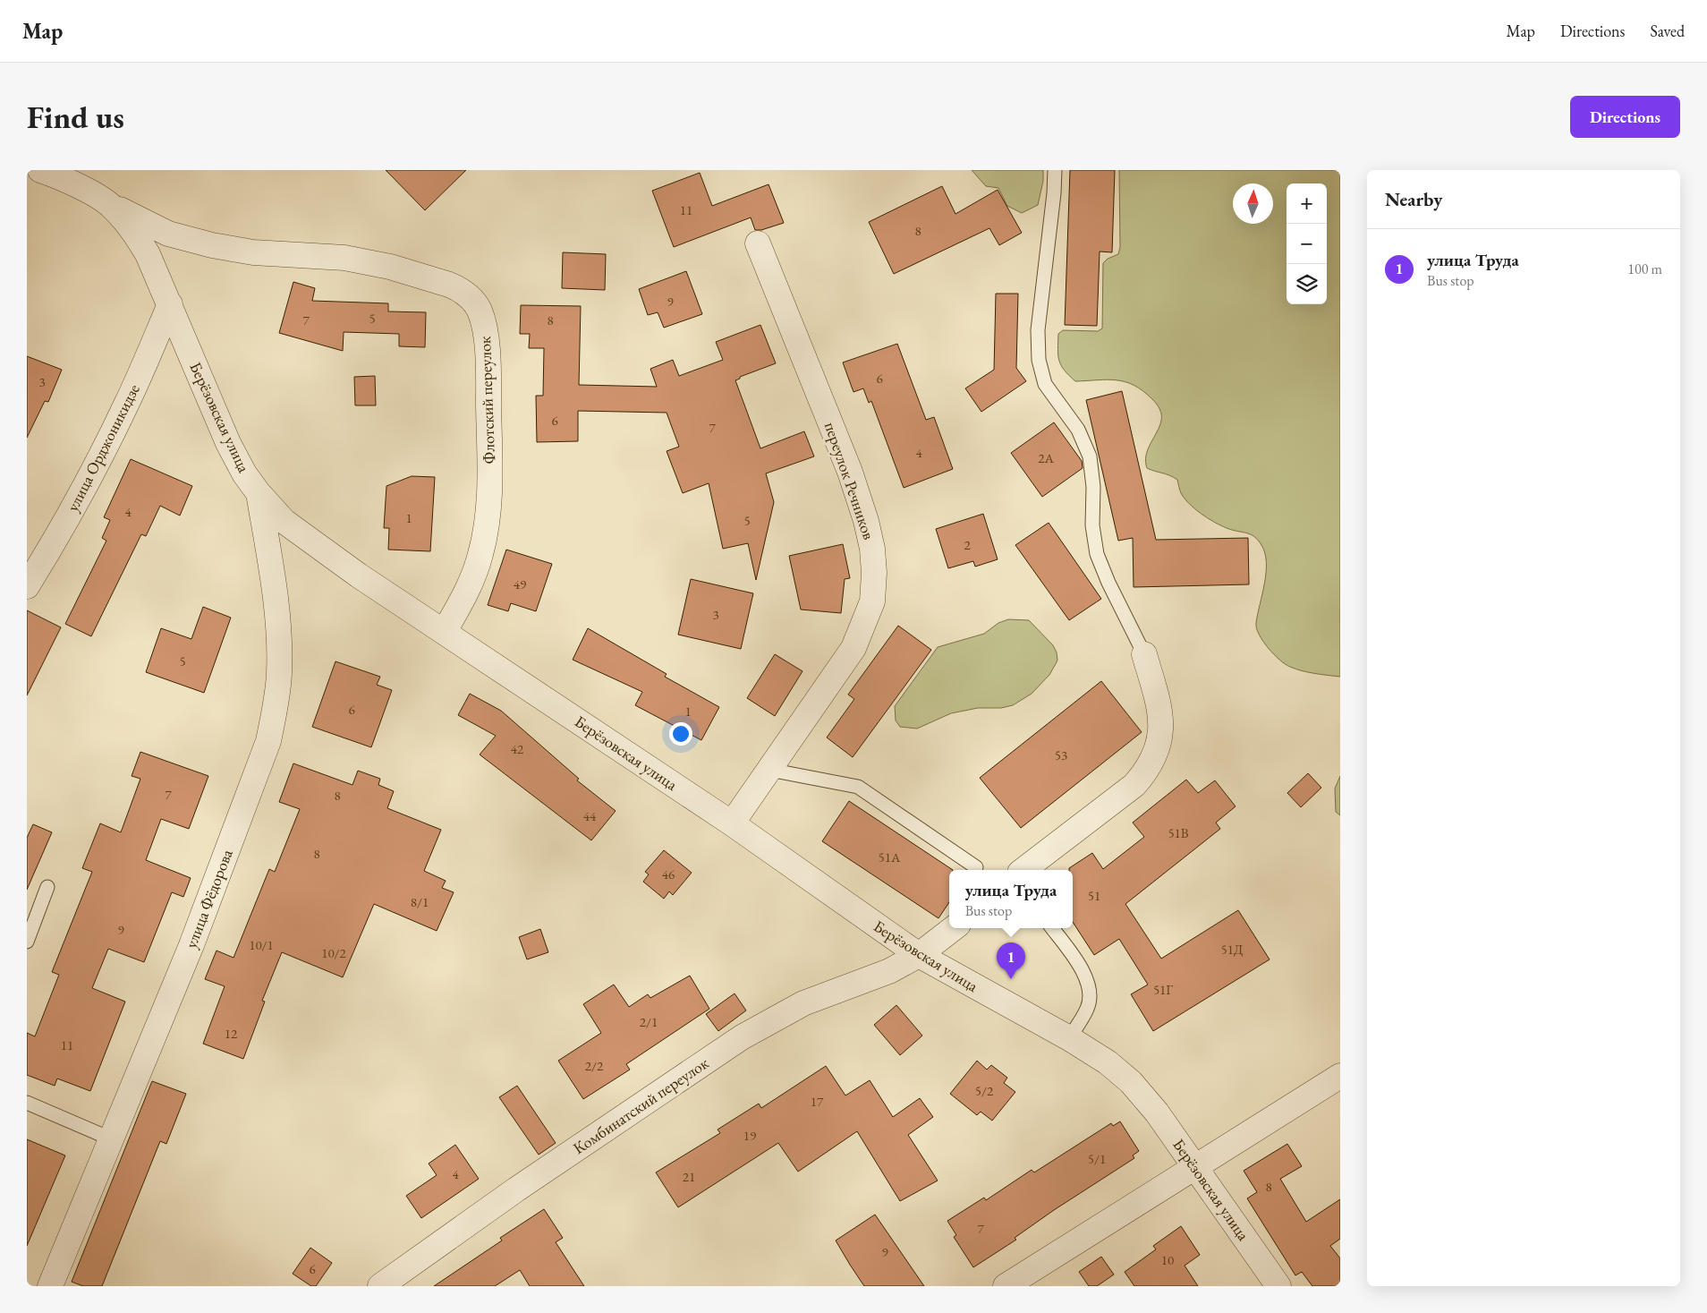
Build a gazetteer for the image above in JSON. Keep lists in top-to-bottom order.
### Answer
{
  "streets": {
    "street": [
      "Флотский переулок",
      "Берёзовская улица",
      "улица Орджоникидзе",
      "переулок Речников",
      "улица Фёдорова",
      "Комбинатский переулок"
    ]
  },
  "crossings": [
    ["Флотский переулок", "Берёзовская улица"],
    ["Берёзовская улица", "улица Орджоникидзе"],
    ["Берёзовская улица", "переулок Речников"],
    ["Берёзовская улица", "улица Фёдорова"],
    ["Берёзовская улица", "Комбинатский переулок"]
  ],
  "house_numbers": [
    "11",
    "8",
    "9",
    "5",
    "7",
    "8",
    "6",
    "3",
    "6",
    "7",
    "4",
    "2А",
    "4",
    "1",
    "5",
    "2",
    "49",
    "3",
    "5",
    "6",
    "1",
    "42",
    "53",
    "7",
    "8",
    "44",
    "51В",
    "8",
    "51А",
    "46",
    "51",
    "8/1",
    "9",
    "10/1",
    "51Д",
    "10/2",
    "51Г",
    "2/1",
    "12",
    "11",
    "2/2",
    "5/2",
    "17",
    "19",
    "5/1",
    "4",
    "21",
    "8",
    "7",
    "9",
    "10",
    "6"
  ],
  "north": "top",
  "page": {
    "header": "Map",
    "nav": ["Map", "Directions", "Saved"],
    "buttons": "Directions",
    "title": "Find us",
    "heading": "Nearby",
    "map_buttons": ["+", "−"],
    "list": [
      {
        "mark": "1",
        "name": "улица Труда",
        "note": "Bus stop",
        "value": "100 m"
      }
    ],
    "popup": ["улица Труда", "Bus stop"],
    "pins": "1"
  }
}
